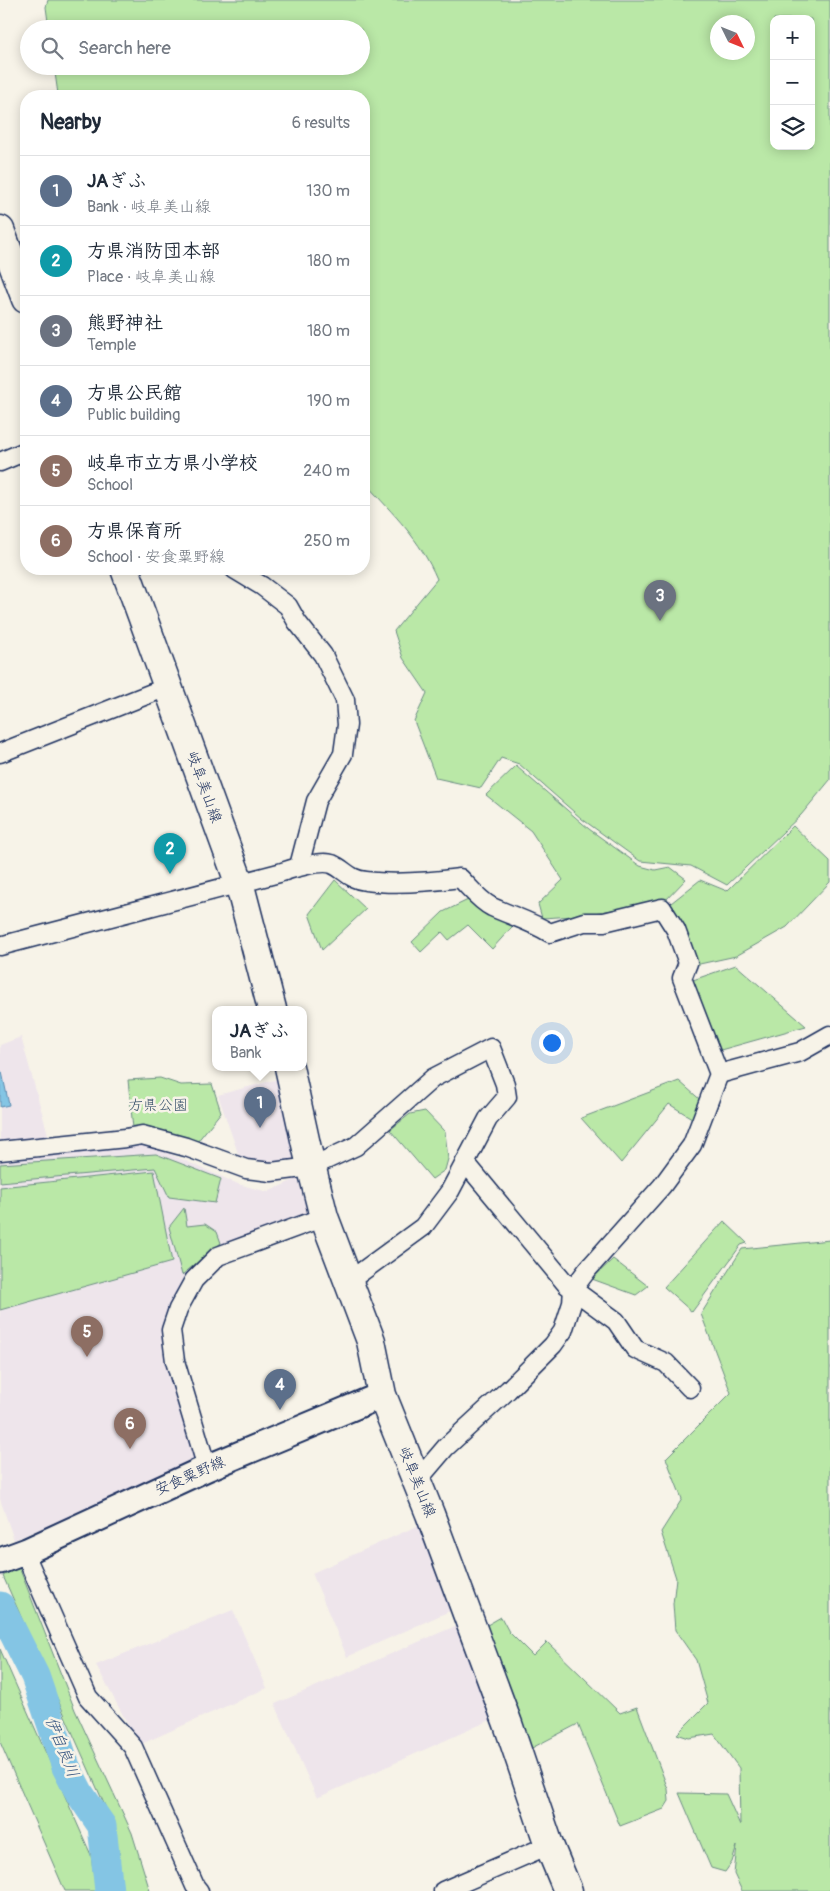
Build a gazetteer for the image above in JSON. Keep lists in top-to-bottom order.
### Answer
{
  "streets": {
    "main road": ["岐阜美山線", "安食粟野線"]
  },
  "crossings": [
    ["岐阜美山線", "安食粟野線"]
  ],
  "water": ["伊自良川"],
  "parks": ["方県公園"],
  "north": "bottom right",
  "page": {
    "map_buttons": ["+", "−"],
    "search": "Search here",
    "heading": ["Nearby", "6 results"],
    "list": [
      {
        "mark": "1",
        "name": "JAぎふ",
        "note": "Bank · 岐阜美山線",
        "value": "130 m"
      },
      {
        "mark": "2",
        "name": "方県消防団本部",
        "note": "Place · 岐阜美山線",
        "value": "180 m"
      },
      {
        "mark": "3",
        "name": "熊野神社",
        "note": "Temple",
        "value": "180 m"
      },
      {
        "mark": "4",
        "name": "方県公民館",
        "note": "Public building",
        "value": "190 m"
      },
      {
        "mark": "5",
        "name": "岐阜市立方県小学校",
        "note": "School",
        "value": "240 m"
      },
      {
        "mark": "6",
        "name": "方県保育所",
        "note": "School · 安食粟野線",
        "value": "250 m"
      }
    ],
    "pins": [
      "3",
      "2",
      "1",
      "5",
      "4",
      "6"
    ],
    "popup": ["JAぎふ", "Bank"]
  }
}
